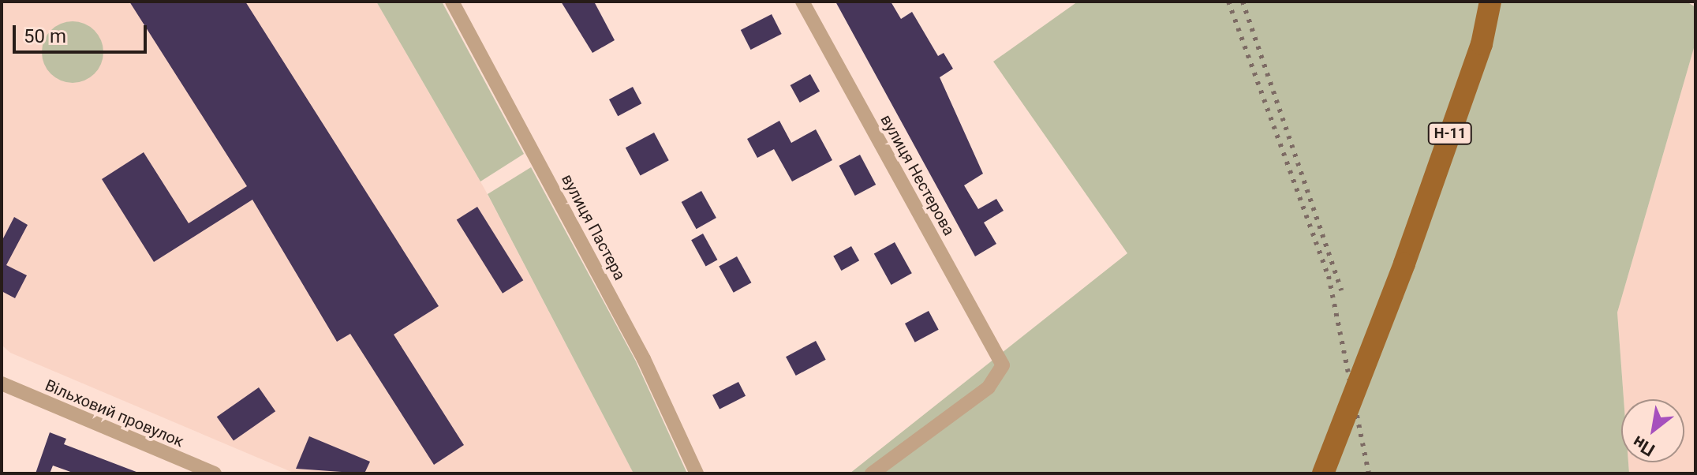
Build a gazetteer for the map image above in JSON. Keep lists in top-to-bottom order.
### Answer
{
  "streets": {
    "main road": ["Н-11"],
    "street": ["вулиця Нестерова", "вулиця Пастера", "Вільховий провулок"]
  },
  "scale_bar": "50 m",
  "north": "bottom left"
}
